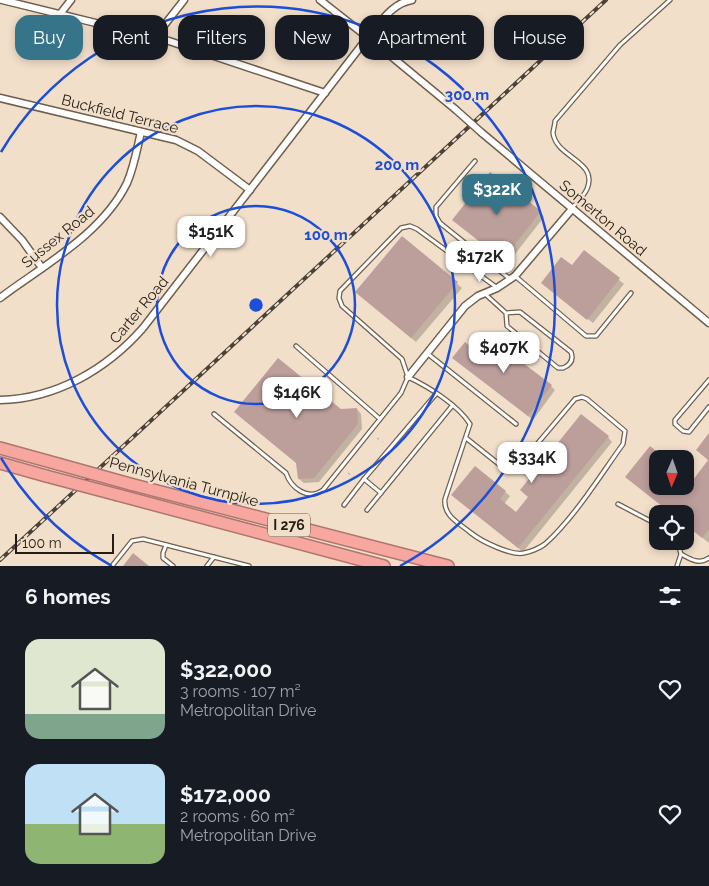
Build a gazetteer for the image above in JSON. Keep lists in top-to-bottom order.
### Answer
{
  "streets": {
    "highway": ["Pennsylvania Turnpike", "I 276"],
    "street": [
      "Buckfield Terrace",
      "Somerton Road",
      "Sussex Road",
      "Carter Road"
    ]
  },
  "crossings": [
    ["Buckfield Terrace", "Sussex Road"],
    ["Buckfield Terrace", "Carter Road"]
  ],
  "scale_bar": "100 m",
  "north": "bottom",
  "page": {
    "chip": [
      "Buy",
      "Rent",
      "Filters",
      "New",
      "Apartment",
      "House"
    ],
    "price": [
      "$322K",
      "$151K",
      "$172K",
      "$407K",
      "$146K",
      "$334K"
    ],
    "scale": "100 m",
    "heading": "6 homes",
    "list": [
      {
        "name": "$322,000",
        "note": "3 rooms · 107 m² · Metropolitan Drive"
      },
      {
        "name": "$172,000",
        "note": "2 rooms · 60 m² · Metropolitan Drive"
      }
    ]
  },
  "rings": ["300 m", "200 m", "100 m"]
}
